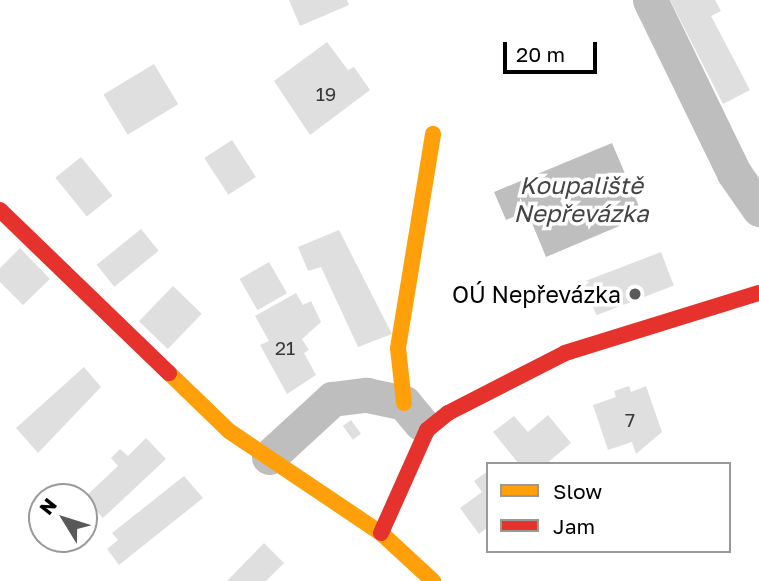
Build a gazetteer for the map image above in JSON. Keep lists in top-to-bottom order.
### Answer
{
  "water": ["Koupaliště Nepřevázka"],
  "places": ["OÚ Nepřevázka"],
  "house_numbers": ["19", "21", "7"],
  "legend": ["Slow", "Jam"],
  "scale_bar": "20 m",
  "north": "top left"
}
